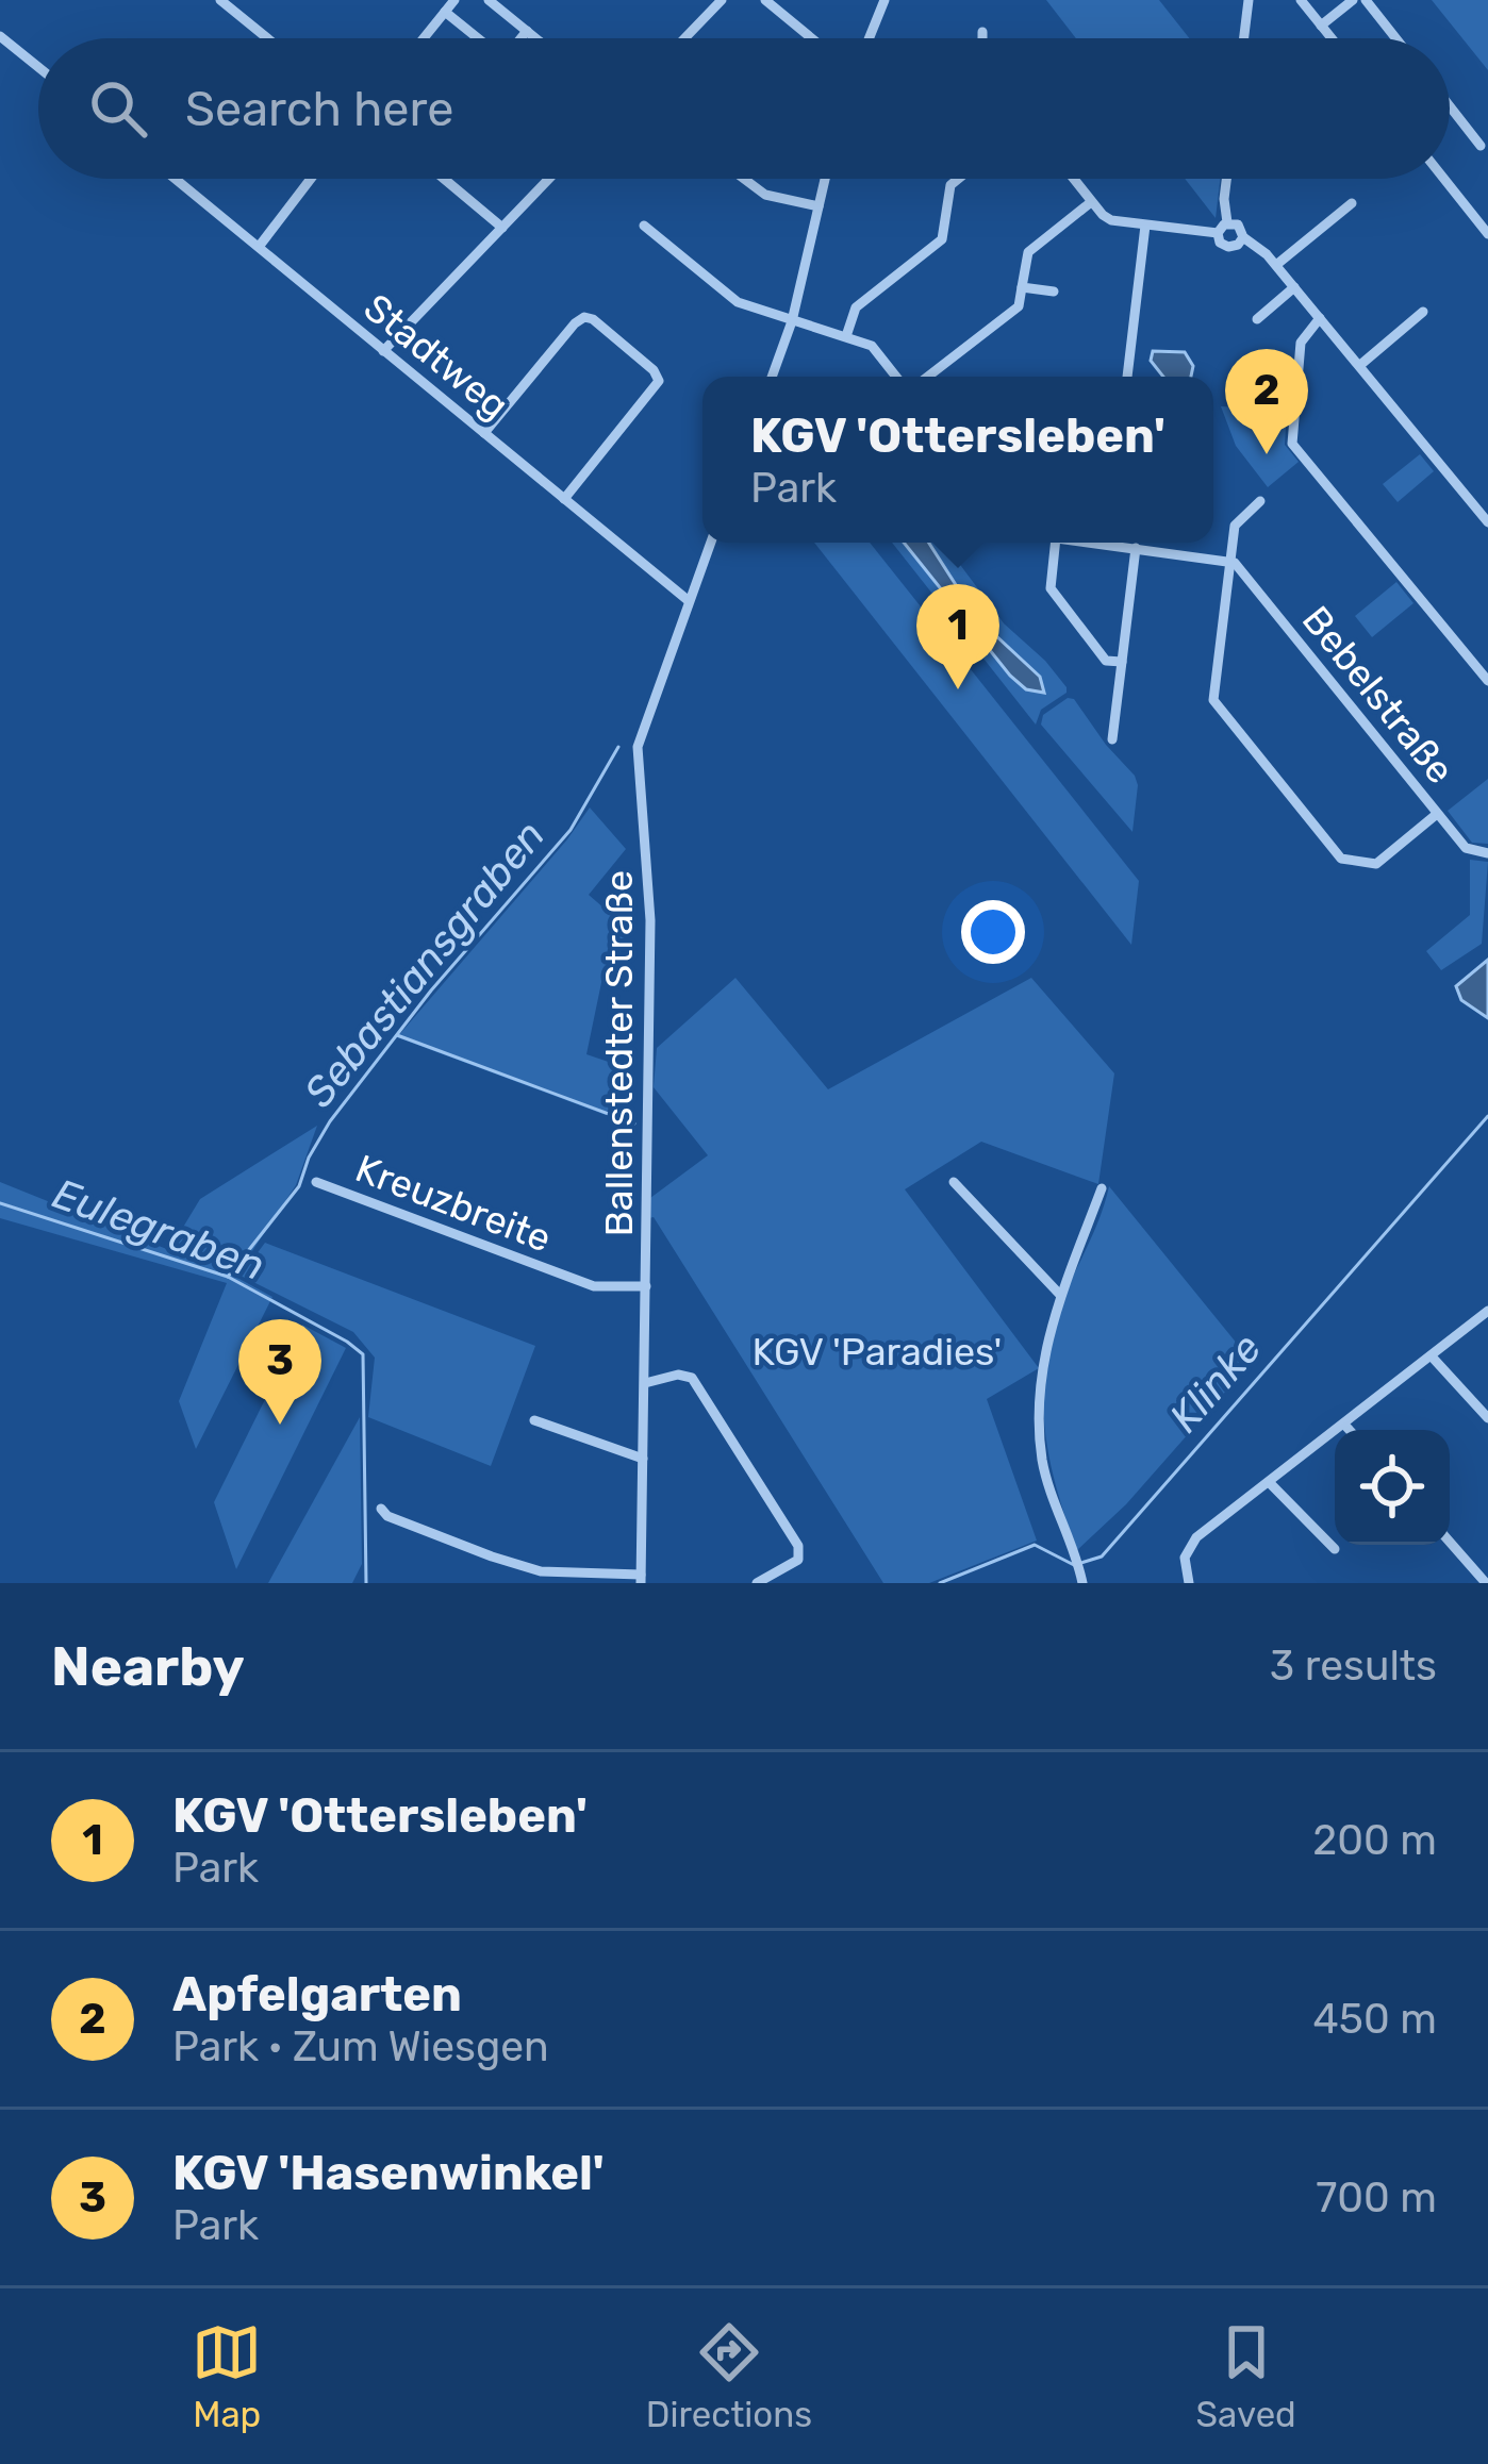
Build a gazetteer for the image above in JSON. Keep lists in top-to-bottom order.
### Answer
{
  "streets": {
    "street": [
      "Stadtweg",
      "Bebelstraße",
      "Ballenstedter Straße",
      "Kreuzbreite"
    ]
  },
  "crossings": [
    ["Stadtweg", "Ballenstedter Straße"],
    ["Ballenstedter Straße", "Kreuzbreite"]
  ],
  "water": ["Sebastiansgraben", "Eulegraben", "Klinke"],
  "parks": ["KGV 'Paradies'"],
  "page": {
    "search": "Search here",
    "pins": ["2", "1", "3"],
    "popup": ["KGV 'Ottersleben'", "Park"],
    "heading": ["Nearby", "3 results"],
    "list": [
      {
        "mark": "1",
        "name": "KGV 'Ottersleben'",
        "note": "Park",
        "value": "200 m"
      },
      {
        "mark": "2",
        "name": "Apfelgarten",
        "note": "Park · Zum Wiesgen",
        "value": "450 m"
      },
      {
        "mark": "3",
        "name": "KGV 'Hasenwinkel'",
        "note": "Park",
        "value": "700 m"
      }
    ],
    "nav": ["Map", "Directions", "Saved"]
  }
}
